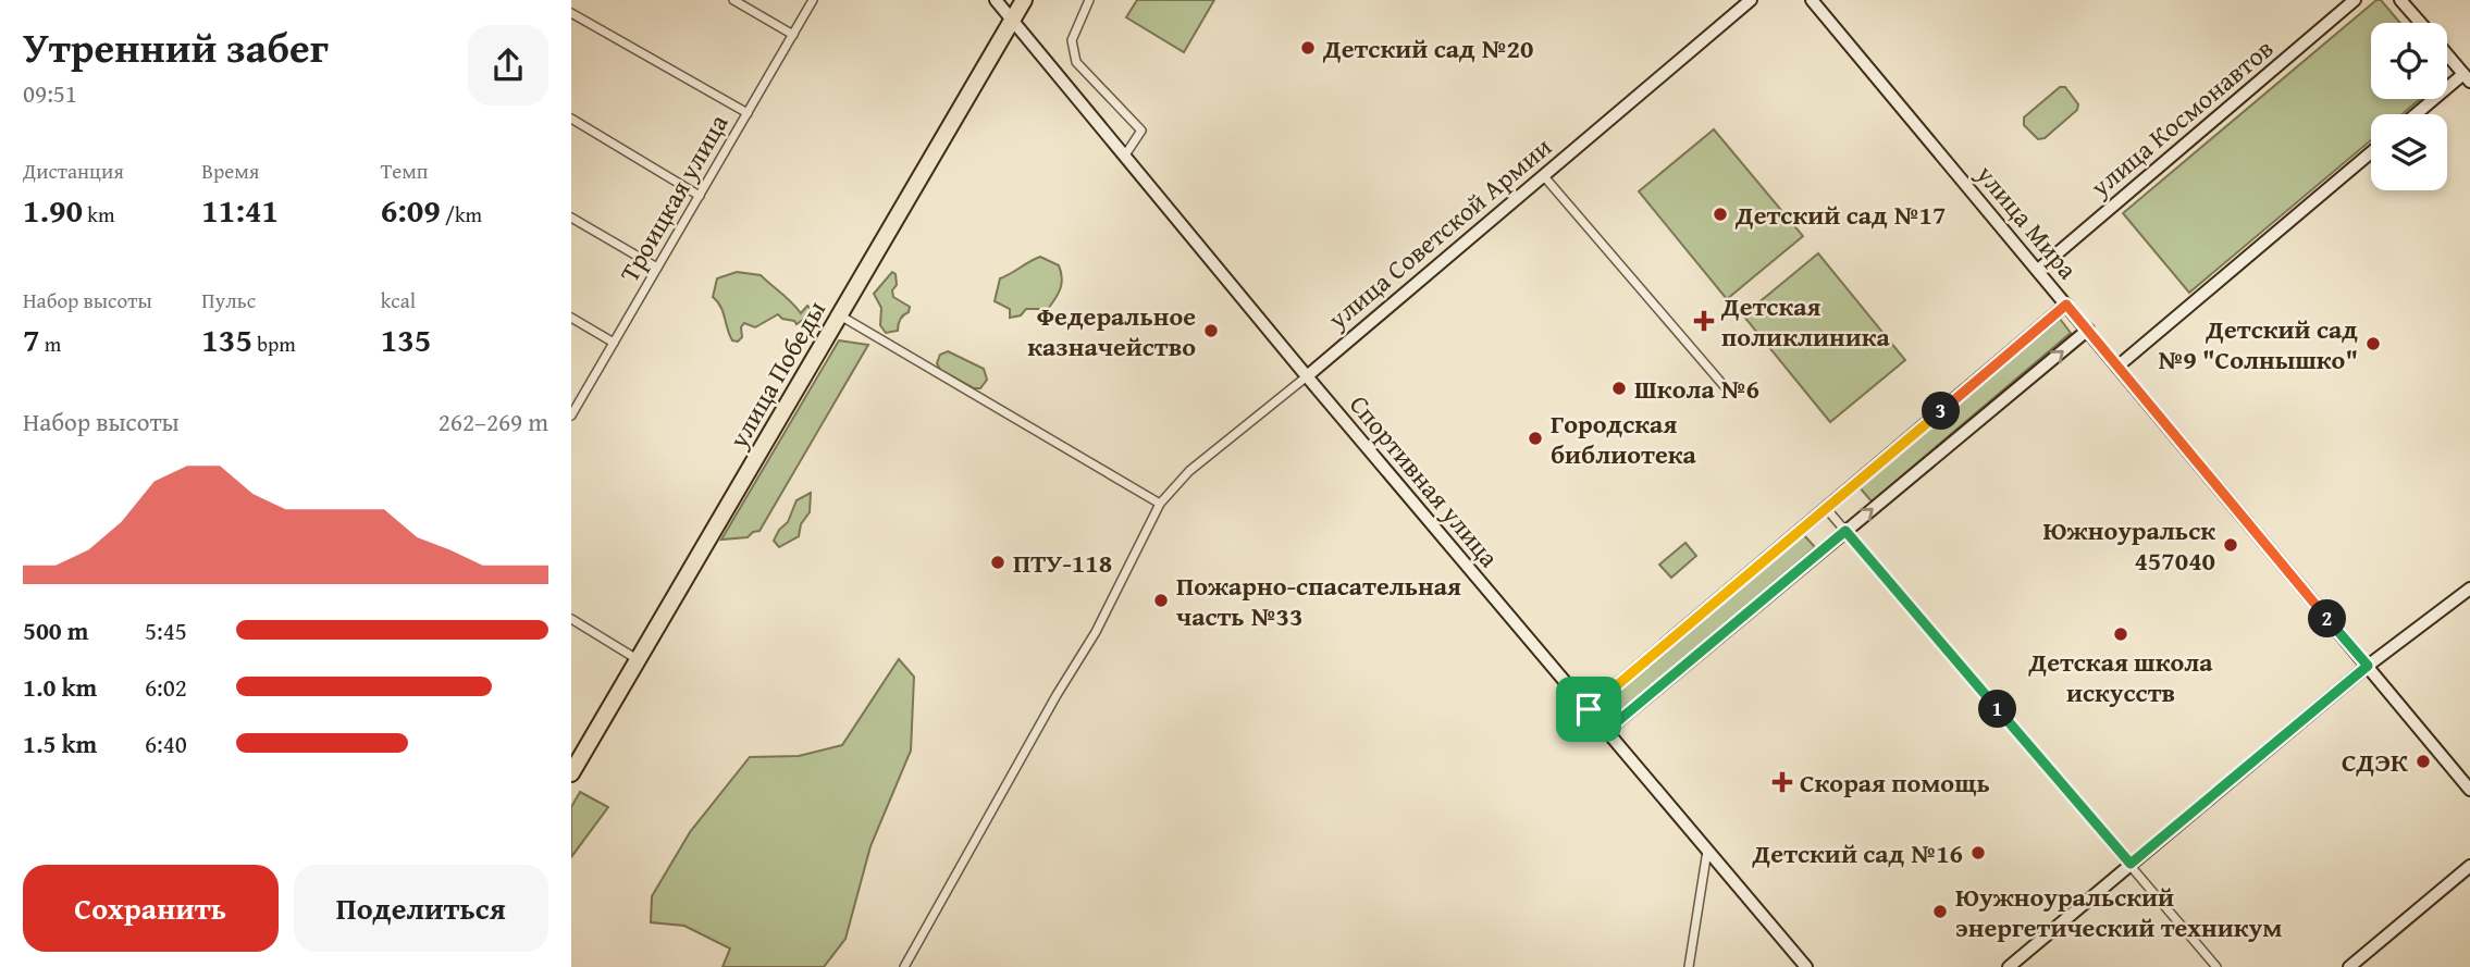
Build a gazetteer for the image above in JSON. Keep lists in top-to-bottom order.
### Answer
{
  "streets": {
    "highway": ["улица Победы"],
    "street": [
      "улица Космонавтов",
      "Троицкая улица",
      "улица Мира",
      "улица Советской Армии",
      "Спортивная улица"
    ]
  },
  "crossings": [
    ["улица Космонавтов", "улица Мира"],
    ["улица Советской Армии", "Спортивная улица"],
    ["улица Победы", "Спортивная улица"]
  ],
  "places": {
    "other": [
      "Детский сад №20",
      "Детский сад №17",
      "Федеральное казначейство",
      "Детский сад №9 \"Солнышко\"",
      "Школа №6",
      "Городская библиотека",
      "Южноуральск 457040",
      "ПТУ-118",
      "Пожарно-спасательная часть №33",
      "Детская школа искусств",
      "СДЭК",
      "Детский сад №16",
      "Юужноуральский энергетический техникум"
    ],
    "health": ["Детская поликлиника", "Скорая помощь"]
  },
  "page": {
    "heading": ["Утренний забег", "09:51"],
    "stats": [
      ["Дистанция", "1.90 km"],
      ["Время", "11:41"],
      ["Темп", "6:09 /km"],
      ["Набор высоты", "7 m"],
      ["Пульс", "135 bpm"],
      ["kcal", "135"]
    ],
    "chart": ["Набор высоты", "262–269 m"],
    "pins": ["3", "2", "1"],
    "list": [
      {
        "name": "500 m",
        "note": "5:45"
      },
      {
        "name": "1.0 km",
        "note": "6:02"
      },
      {
        "name": "1.5 km",
        "note": "6:40"
      }
    ],
    "buttons": ["Сохранить", "Поделиться"]
  }
}
